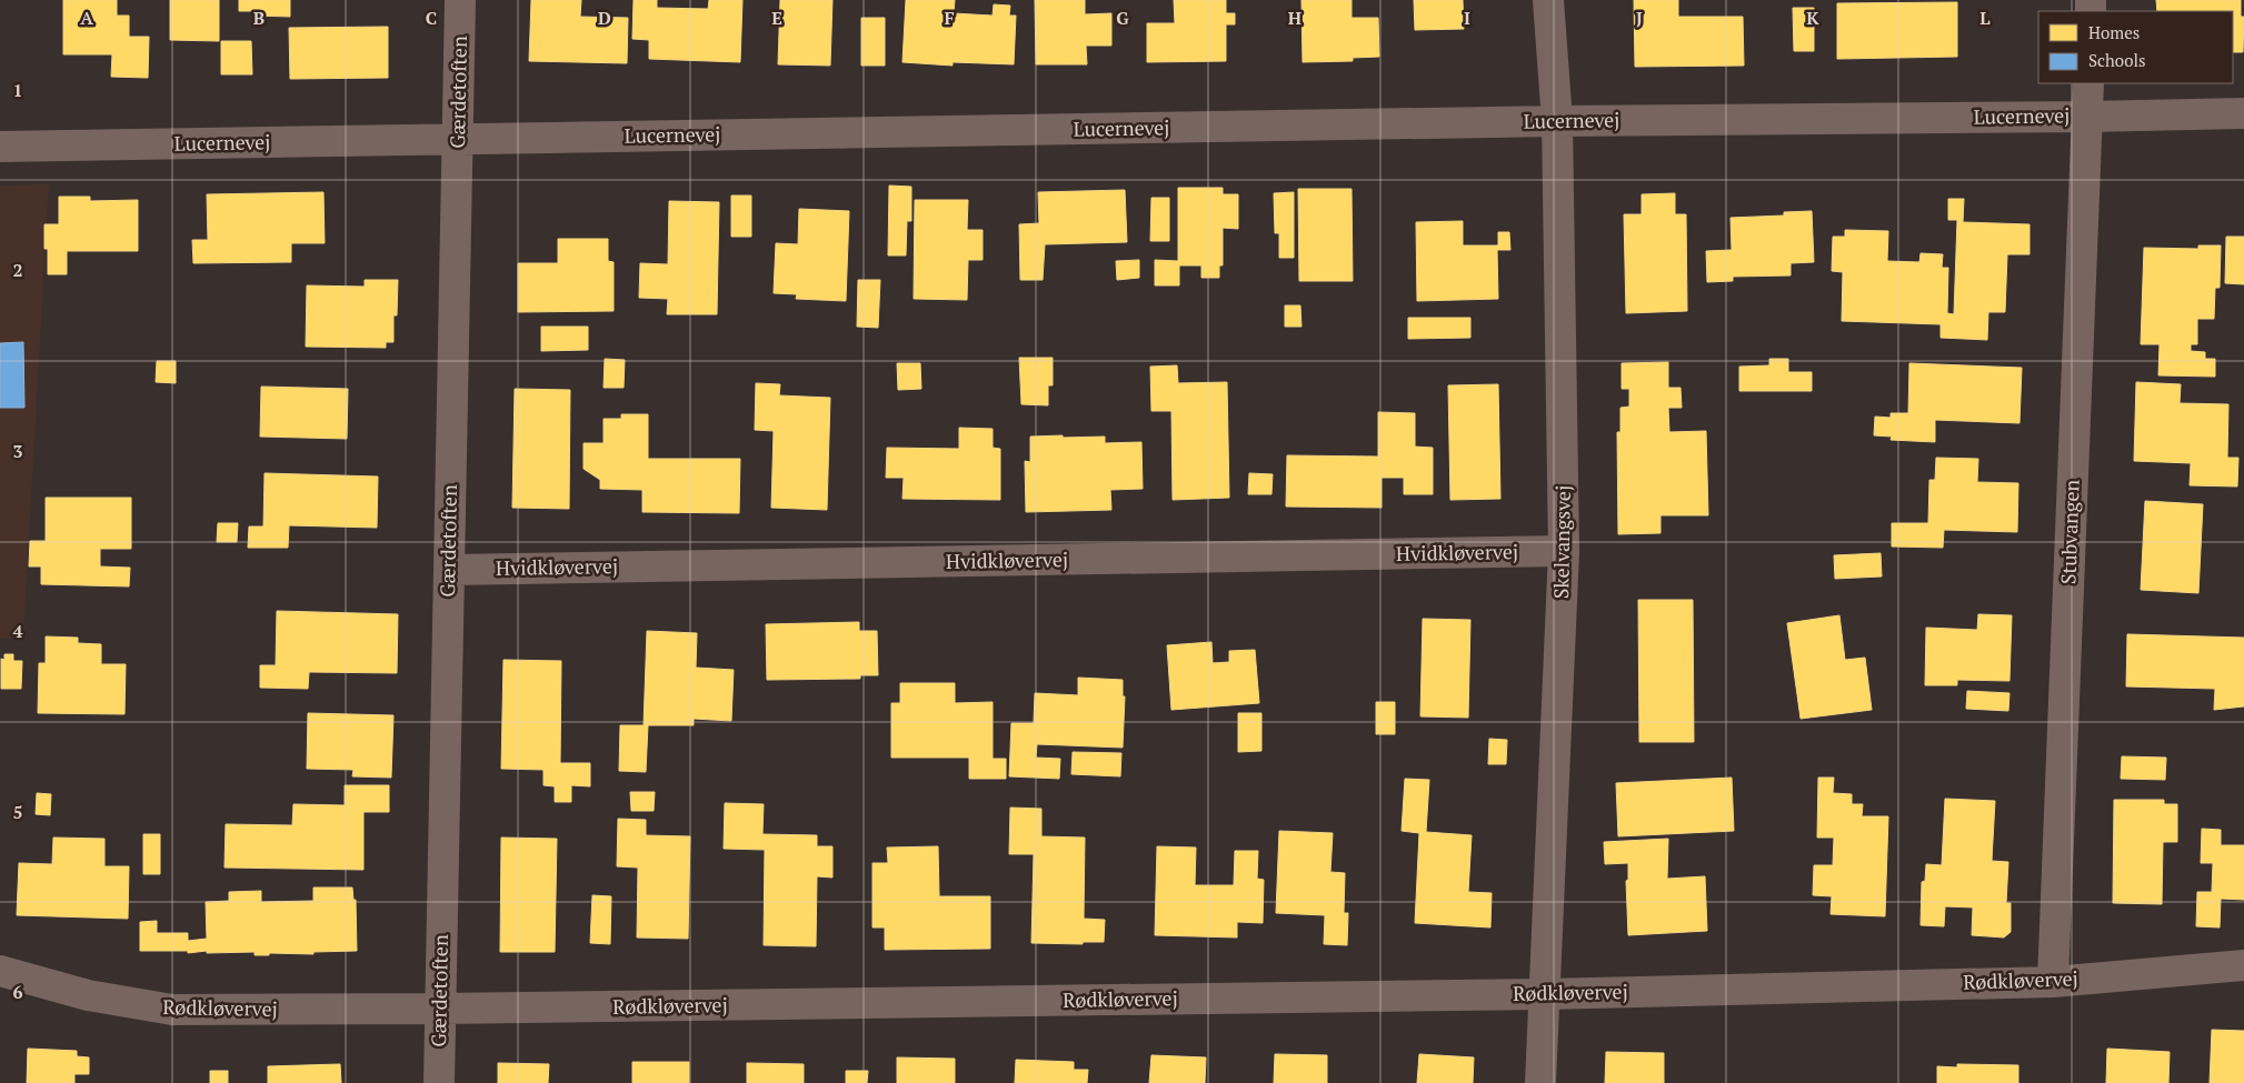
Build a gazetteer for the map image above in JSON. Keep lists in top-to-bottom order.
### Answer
{
  "streets": {
    "street": [
      "Gærdetoften",
      "Lucernevej",
      "Stubvangen",
      "Skelvangsvej",
      "Hvidkløvervej",
      "Rødkløvervej"
    ]
  },
  "crossings": [
    ["Gærdetoften", "Lucernevej"],
    ["Gærdetoften", "Hvidkløvervej"],
    ["Gærdetoften", "Rødkløvervej"],
    ["Lucernevej", "Stubvangen"],
    ["Lucernevej", "Skelvangsvej"],
    ["Stubvangen", "Rødkløvervej"],
    ["Skelvangsvej", "Hvidkløvervej"],
    ["Skelvangsvej", "Rødkløvervej"]
  ],
  "legend": ["Homes", "Schools"],
  "grid": {
    "columns": [
      "A",
      "B",
      "C",
      "D",
      "E",
      "F",
      "G",
      "H",
      "I",
      "J",
      "K",
      "L"
    ],
    "rows": [
      "1",
      "2",
      "3",
      "4",
      "5",
      "6"
    ]
  }
}
